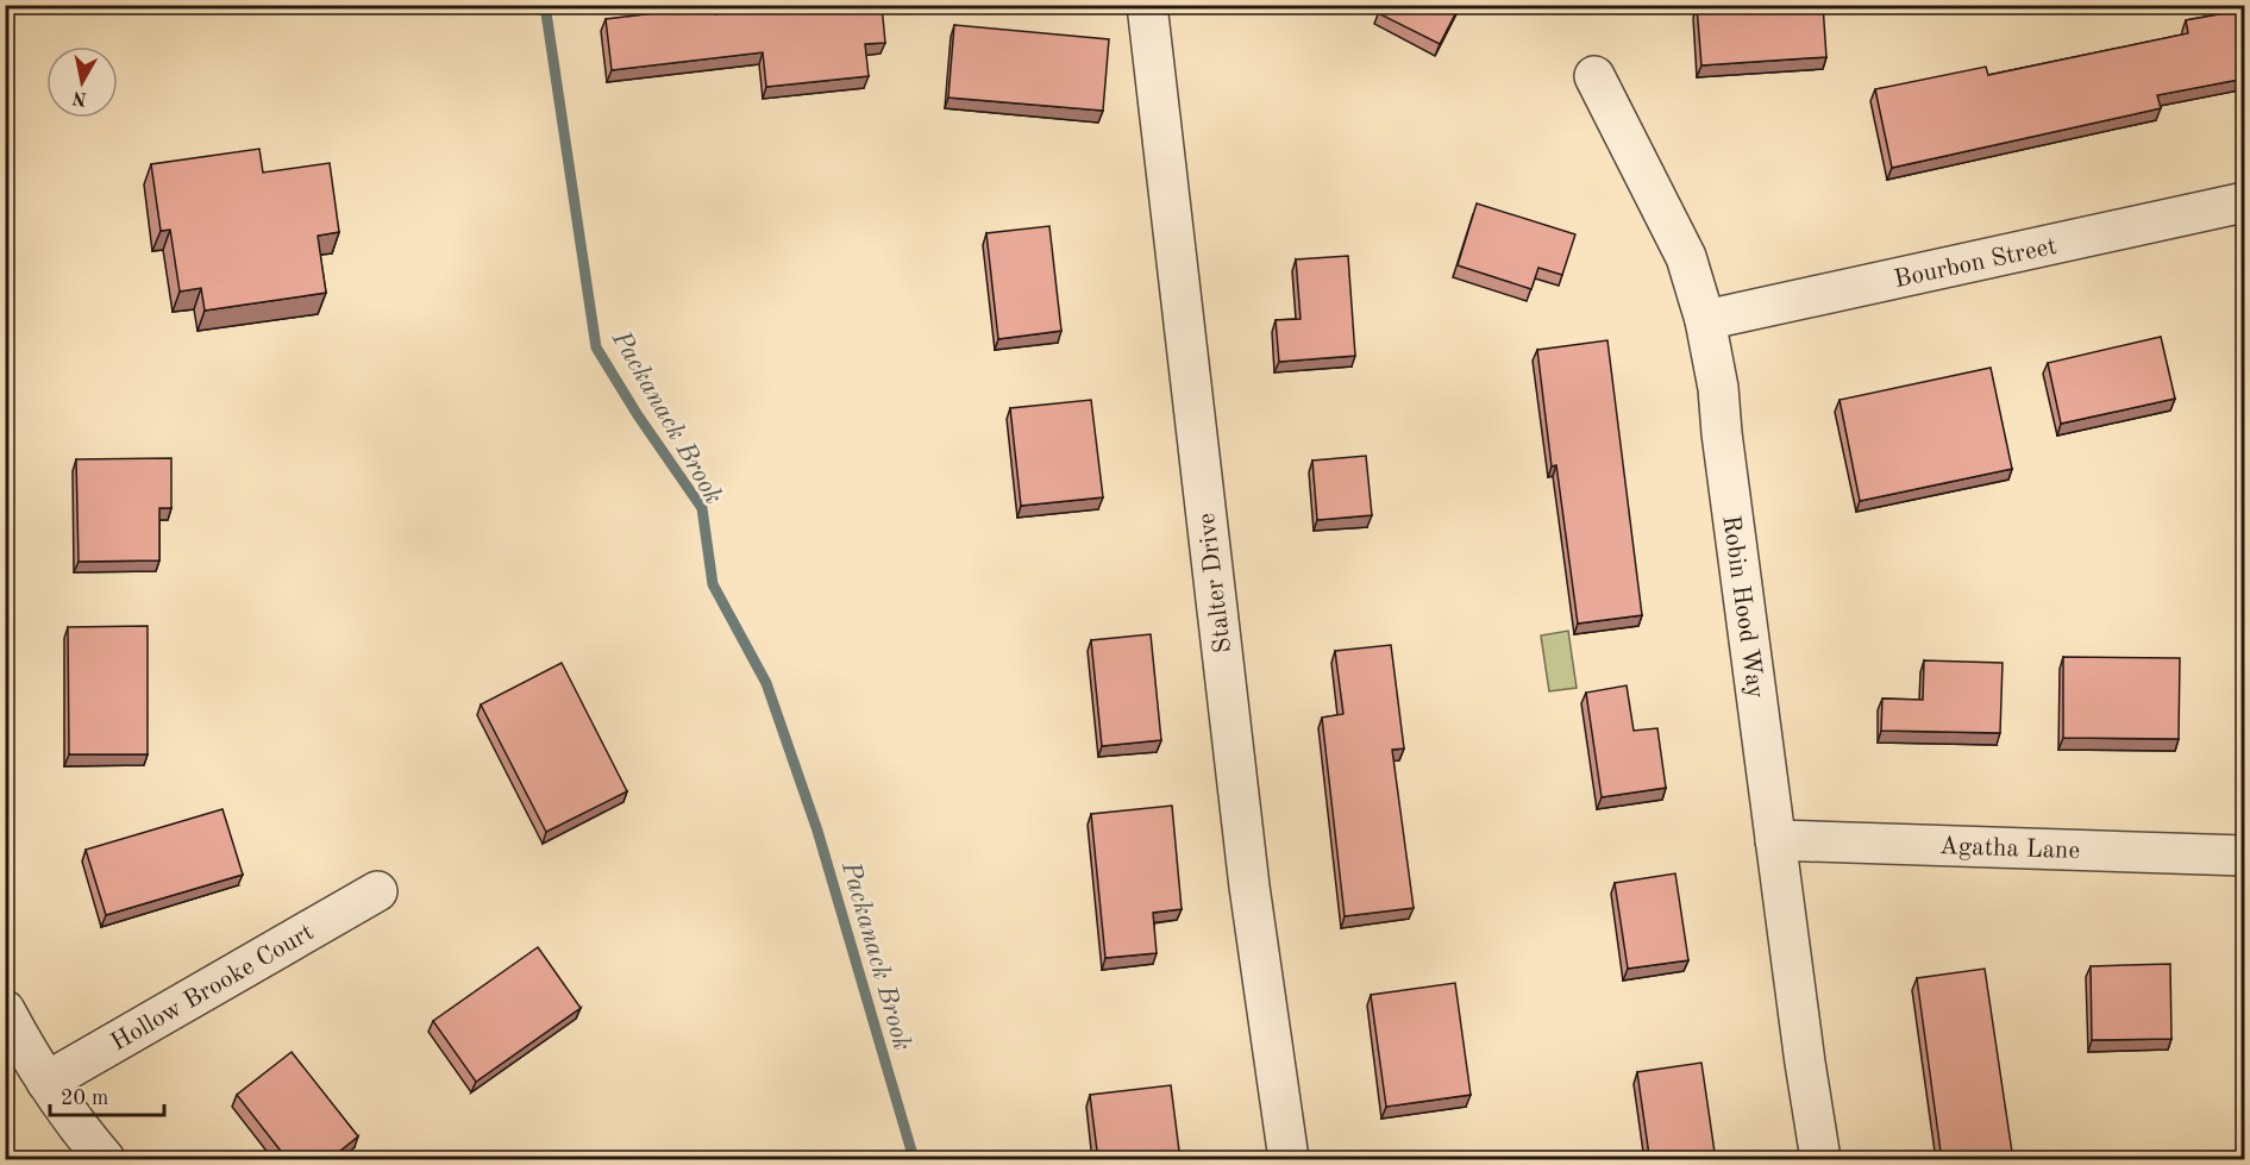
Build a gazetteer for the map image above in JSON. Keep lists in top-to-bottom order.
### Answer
{
  "streets": {
    "street": [
      "Bourbon Street",
      "Stalter Drive",
      "Robin Hood Way",
      "Agatha Lane",
      "Hollow Brooke Court"
    ]
  },
  "crossings": [
    ["Bourbon Street", "Robin Hood Way"],
    ["Robin Hood Way", "Agatha Lane"]
  ],
  "water": ["Packanack Brook"],
  "scale_bar": "20 m",
  "north": "bottom"
}
